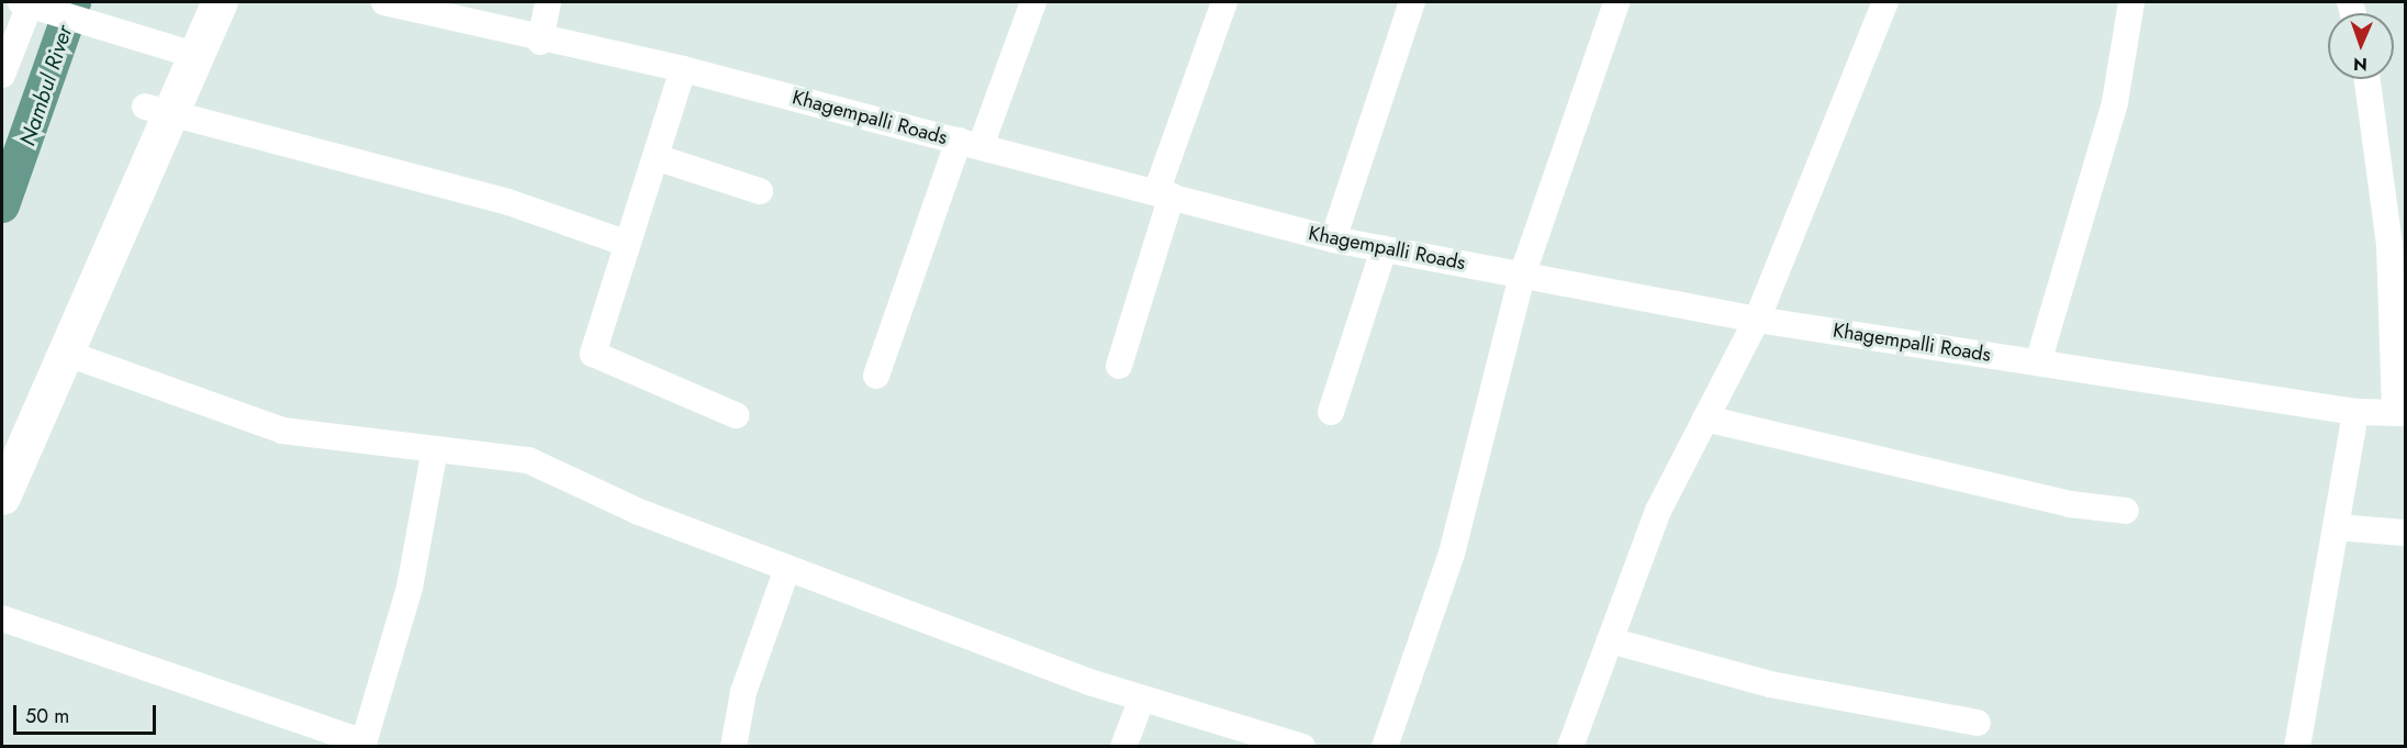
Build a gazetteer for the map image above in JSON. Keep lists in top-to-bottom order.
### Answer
{
  "streets": {
    "street": ["Khagempalli Roads"]
  },
  "water": ["Nambul River"],
  "scale_bar": "50 m",
  "north": "bottom"
}
